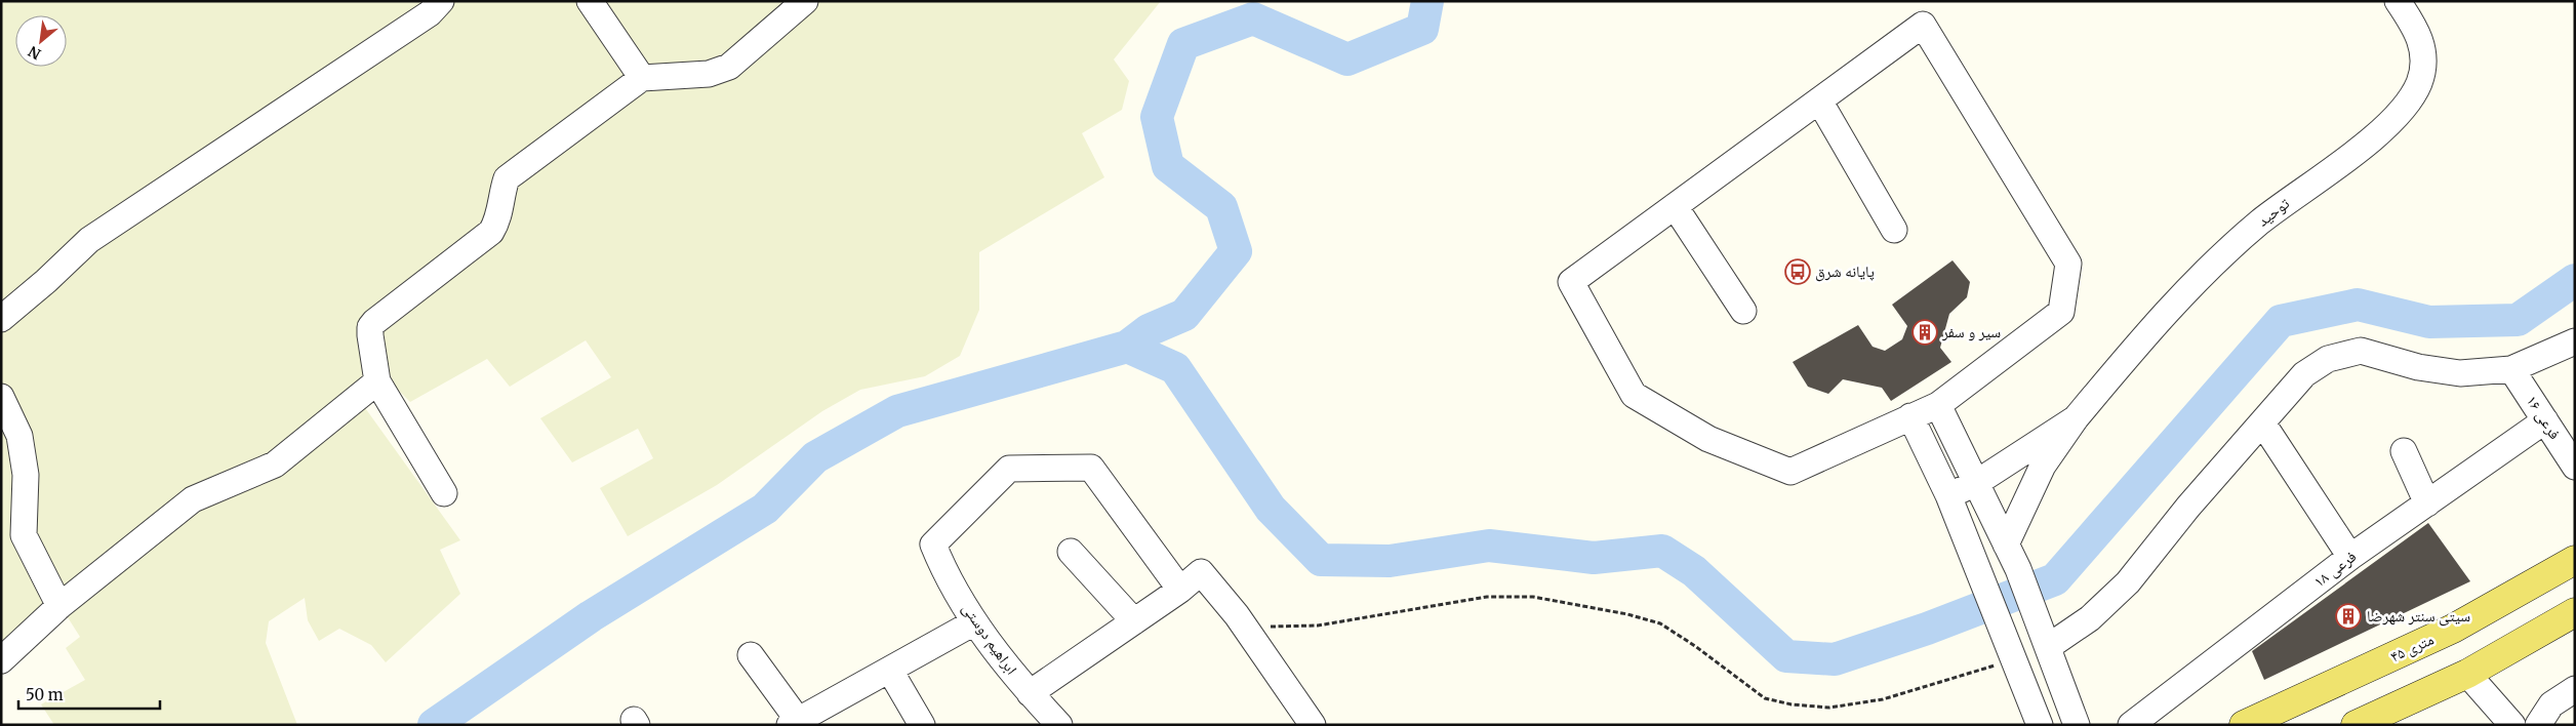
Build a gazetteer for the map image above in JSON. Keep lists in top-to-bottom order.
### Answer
{
  "streets": {
    "main road": ["۴۵ متری"],
    "street": [
      "توحید",
      "فرعی ۱۶",
      "فرعی ۱۸",
      "ابراهیم دوستی"
    ]
  },
  "crossings": [
    ["فرعی ۱۶", "فرعی ۱۸"]
  ],
  "places": {
    "bus stop": ["پایانه شرق"],
    "building": ["سیر و سفر", "سیتی سنتر شهرضا"]
  },
  "scale_bar": "50 m",
  "north": "bottom left"
}
